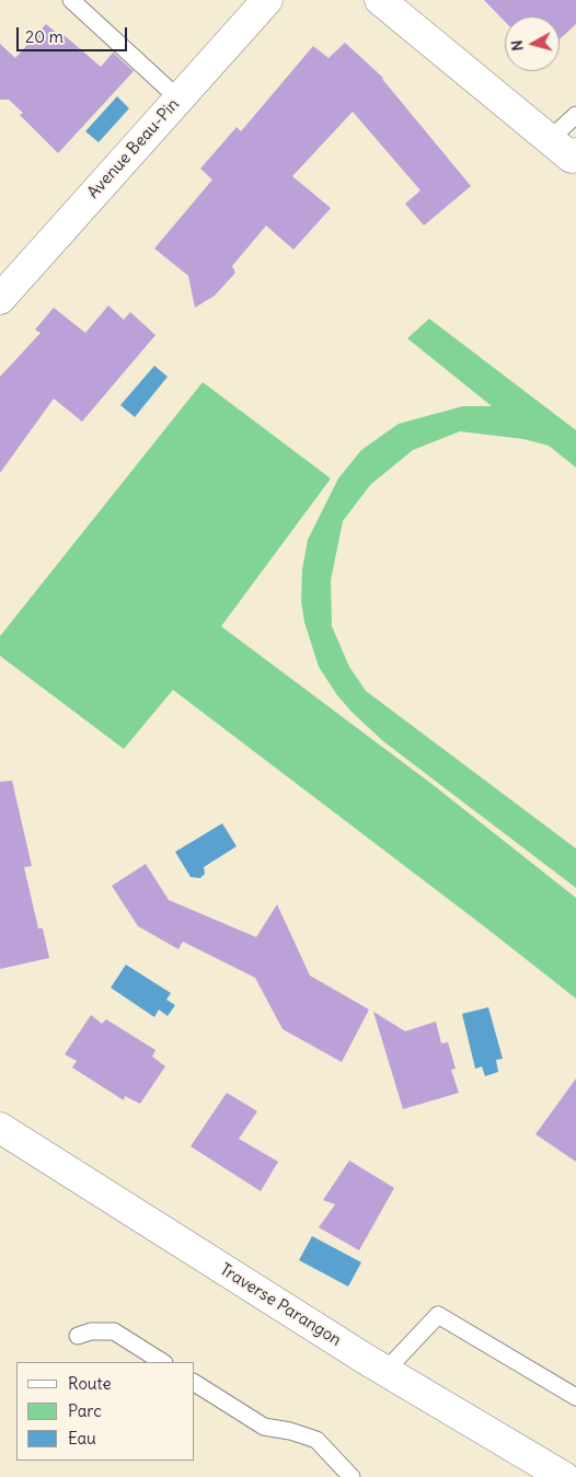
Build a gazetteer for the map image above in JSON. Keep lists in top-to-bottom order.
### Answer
{
  "streets": {
    "street": ["Avenue Beau-Pin", "Traverse Parangon"]
  },
  "legend": ["Route", "Parc", "Eau"],
  "scale_bar": "20 m",
  "north": "left"
}
